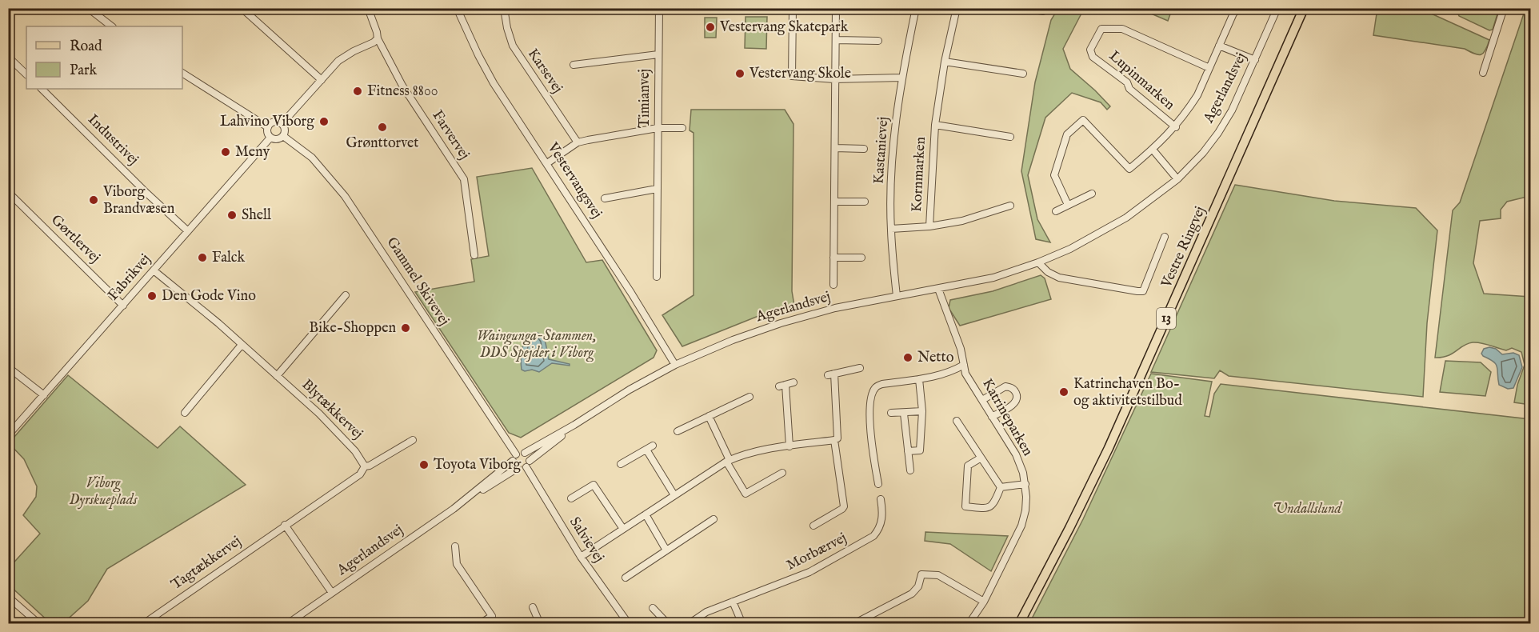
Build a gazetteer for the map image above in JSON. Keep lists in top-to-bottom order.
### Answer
{
  "streets": {
    "main road": ["Vestre Ringvej", "13"],
    "street": [
      "Karsevej",
      "Lupinmarken",
      "Agerlandsvej",
      "Timianvej",
      "Farvervej",
      "Industrivej",
      "Kastanievej",
      "Kornmarken",
      "Vestervangsvej",
      "Gørtlervej",
      "Fabrikvej",
      "Gammel Skivevej",
      "Blytækkervej",
      "Katrineparken",
      "Salvievej",
      "Morbærvej",
      "Tagtækkervej"
    ]
  },
  "crossings": [
    ["Agerlandsvej", "Kastanievej"],
    ["Agerlandsvej", "Vestervangsvej"],
    ["Agerlandsvej", "Gammel Skivevej"],
    ["Agerlandsvej", "Katrineparken"],
    ["Agerlandsvej", "Salvievej"],
    ["Industrivej", "Fabrikvej"],
    ["Kastanievej", "Kornmarken"],
    ["Gørtlervej", "Fabrikvej"],
    ["Fabrikvej", "Gammel Skivevej"],
    ["Fabrikvej", "Blytækkervej"],
    ["Gammel Skivevej", "Salvievej"],
    ["Blytækkervej", "Tagtækkervej"]
  ],
  "parks": ["Waingunga-Stammen, DDS Spejder i Viborg", "Viborg Dyrskueplads", "Undallslund"],
  "places": [
    "Vestervang Skatepark",
    "Vestervang Skole",
    "Fitness 8800",
    "Lahvino Viborg",
    "Grønttorvet",
    "Meny",
    "Viborg Brandvæsen",
    "Shell",
    "Falck",
    "Den Gode Vino",
    "Bike-Shoppen",
    "Netto",
    "Katrinehaven Bo- og aktivitetstilbud",
    "Toyota Viborg"
  ],
  "legend": ["Road", "Park"]
}
